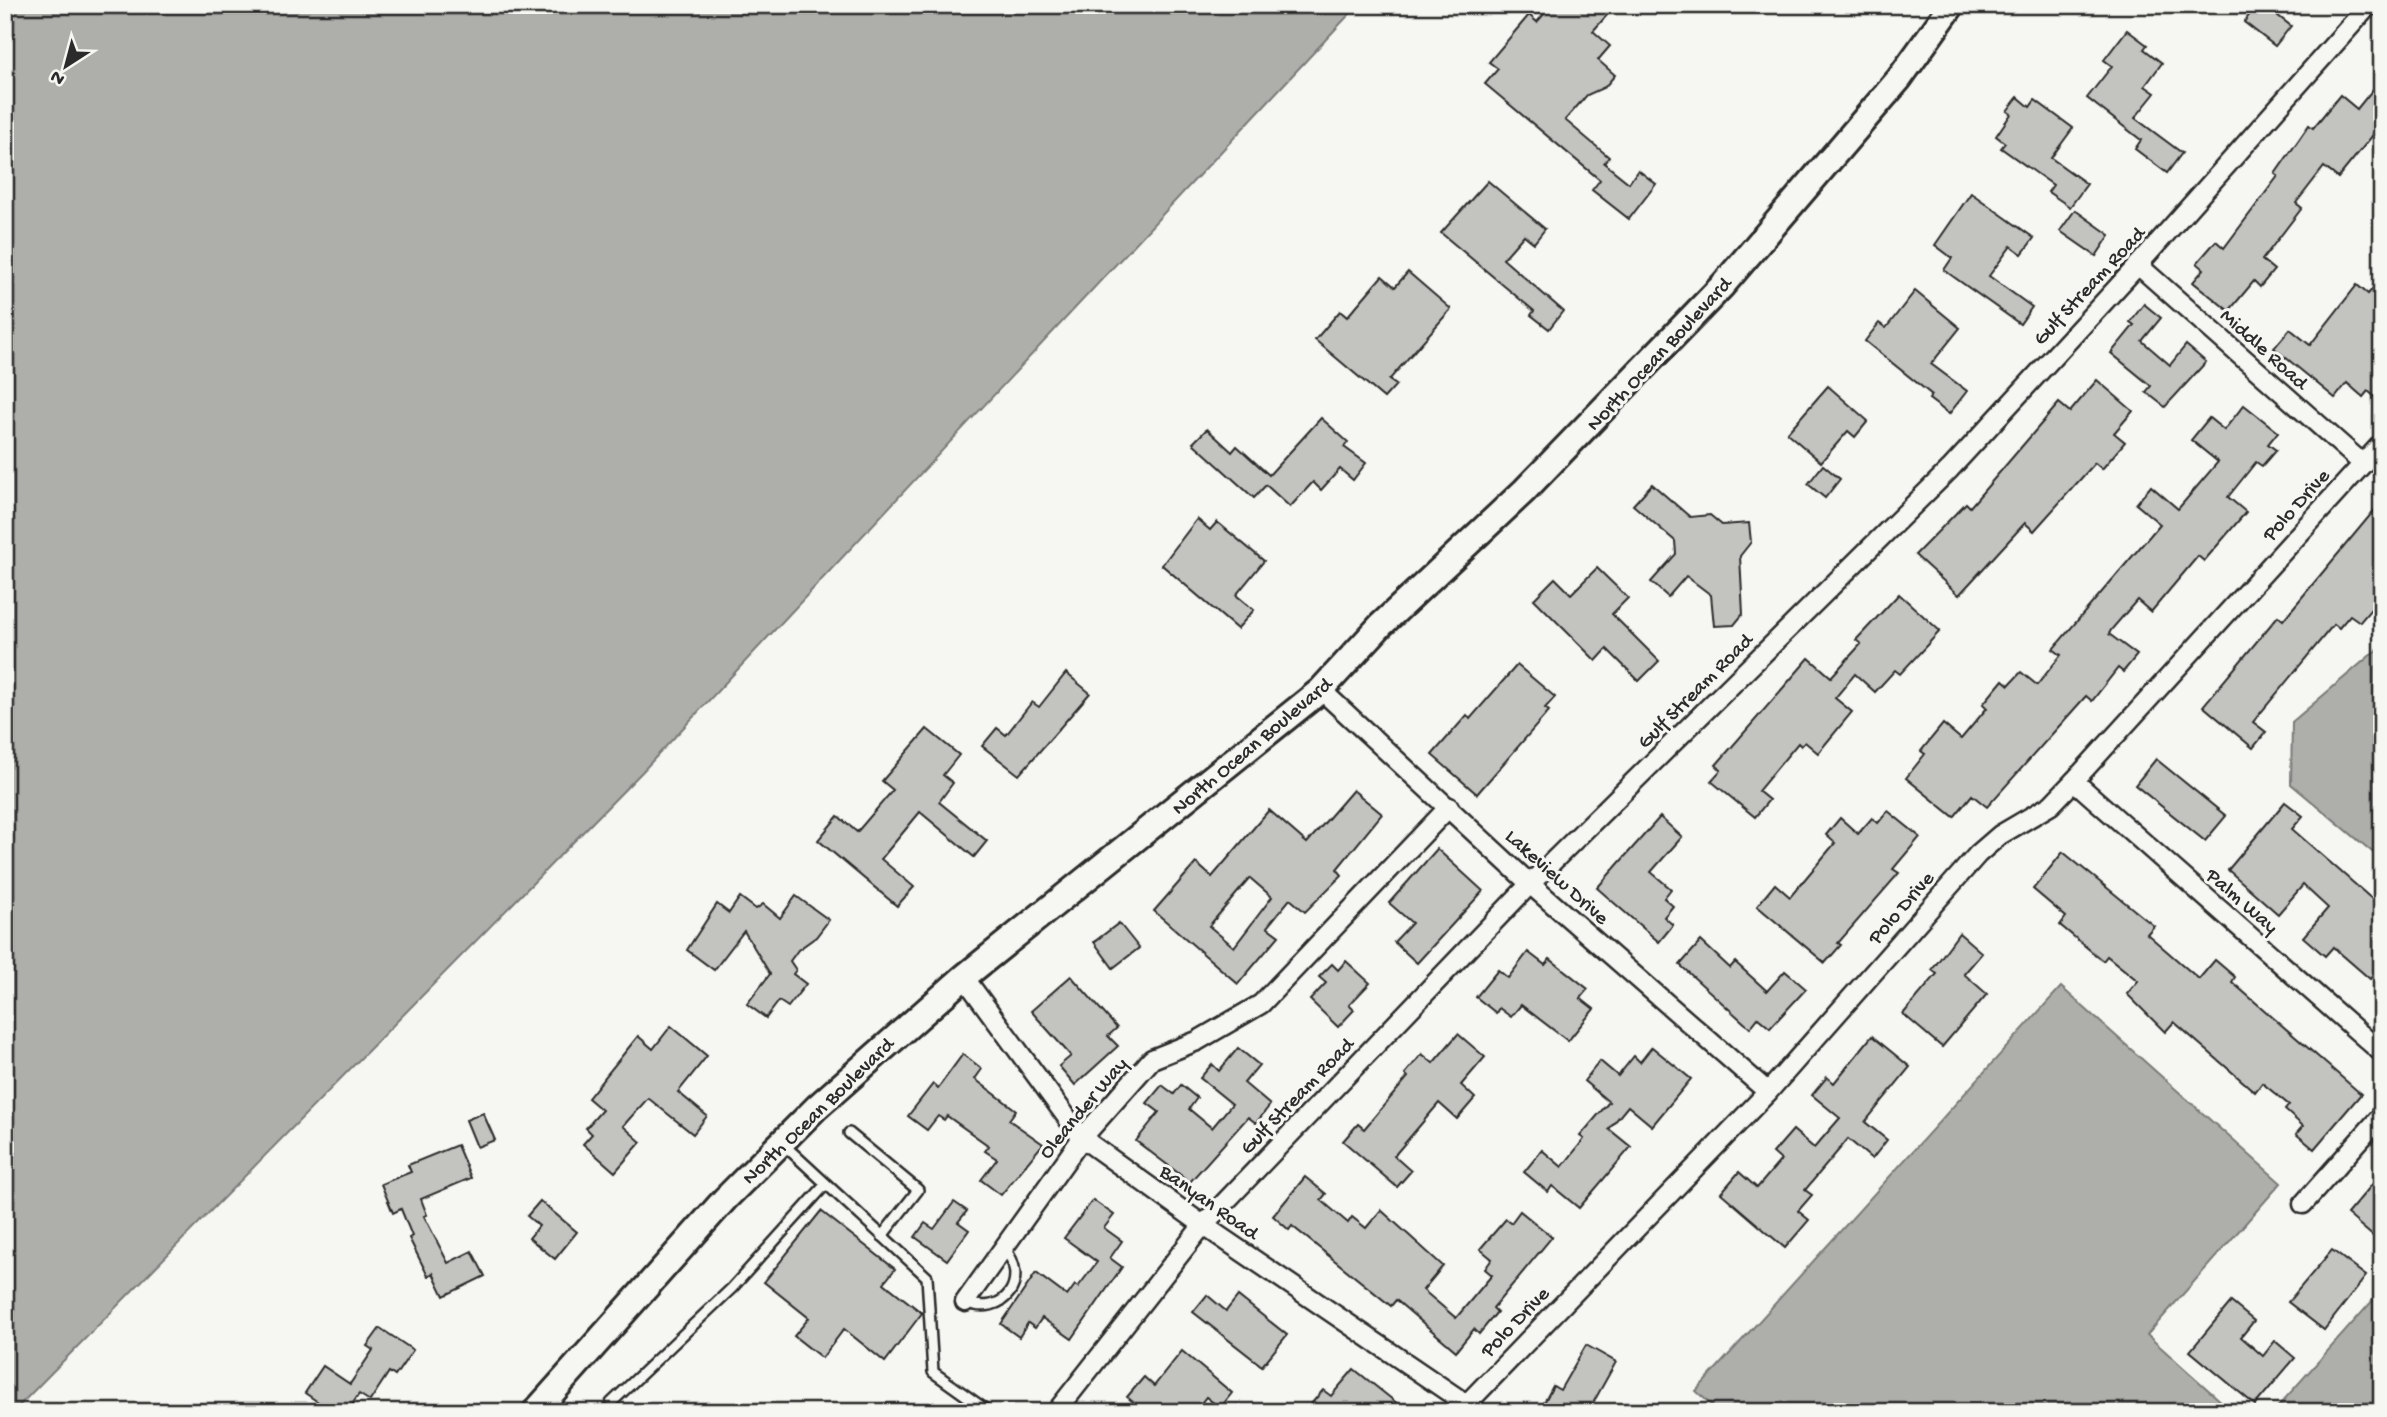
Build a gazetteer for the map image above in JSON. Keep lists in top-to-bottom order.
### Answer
{
  "streets": {
    "main road": ["North Ocean Boulevard"],
    "street": [
      "Gulf Stream Road",
      "Middle Road",
      "Polo Drive",
      "Lakeview Drive",
      "Palm Way",
      "Oleander Way",
      "Banyan Road"
    ]
  },
  "crossings": [
    ["Gulf Stream Road", "Middle Road"],
    ["Gulf Stream Road", "Lakeview Drive"],
    ["Gulf Stream Road", "Banyan Road"],
    ["Middle Road", "Polo Drive"],
    ["North Ocean Boulevard", "Lakeview Drive"],
    ["North Ocean Boulevard", "Banyan Road"],
    ["Polo Drive", "Lakeview Drive"],
    ["Polo Drive", "Palm Way"],
    ["Polo Drive", "Banyan Road"],
    ["Lakeview Drive", "Oleander Way"],
    ["Oleander Way", "Banyan Road"]
  ],
  "north": "bottom left"
}
